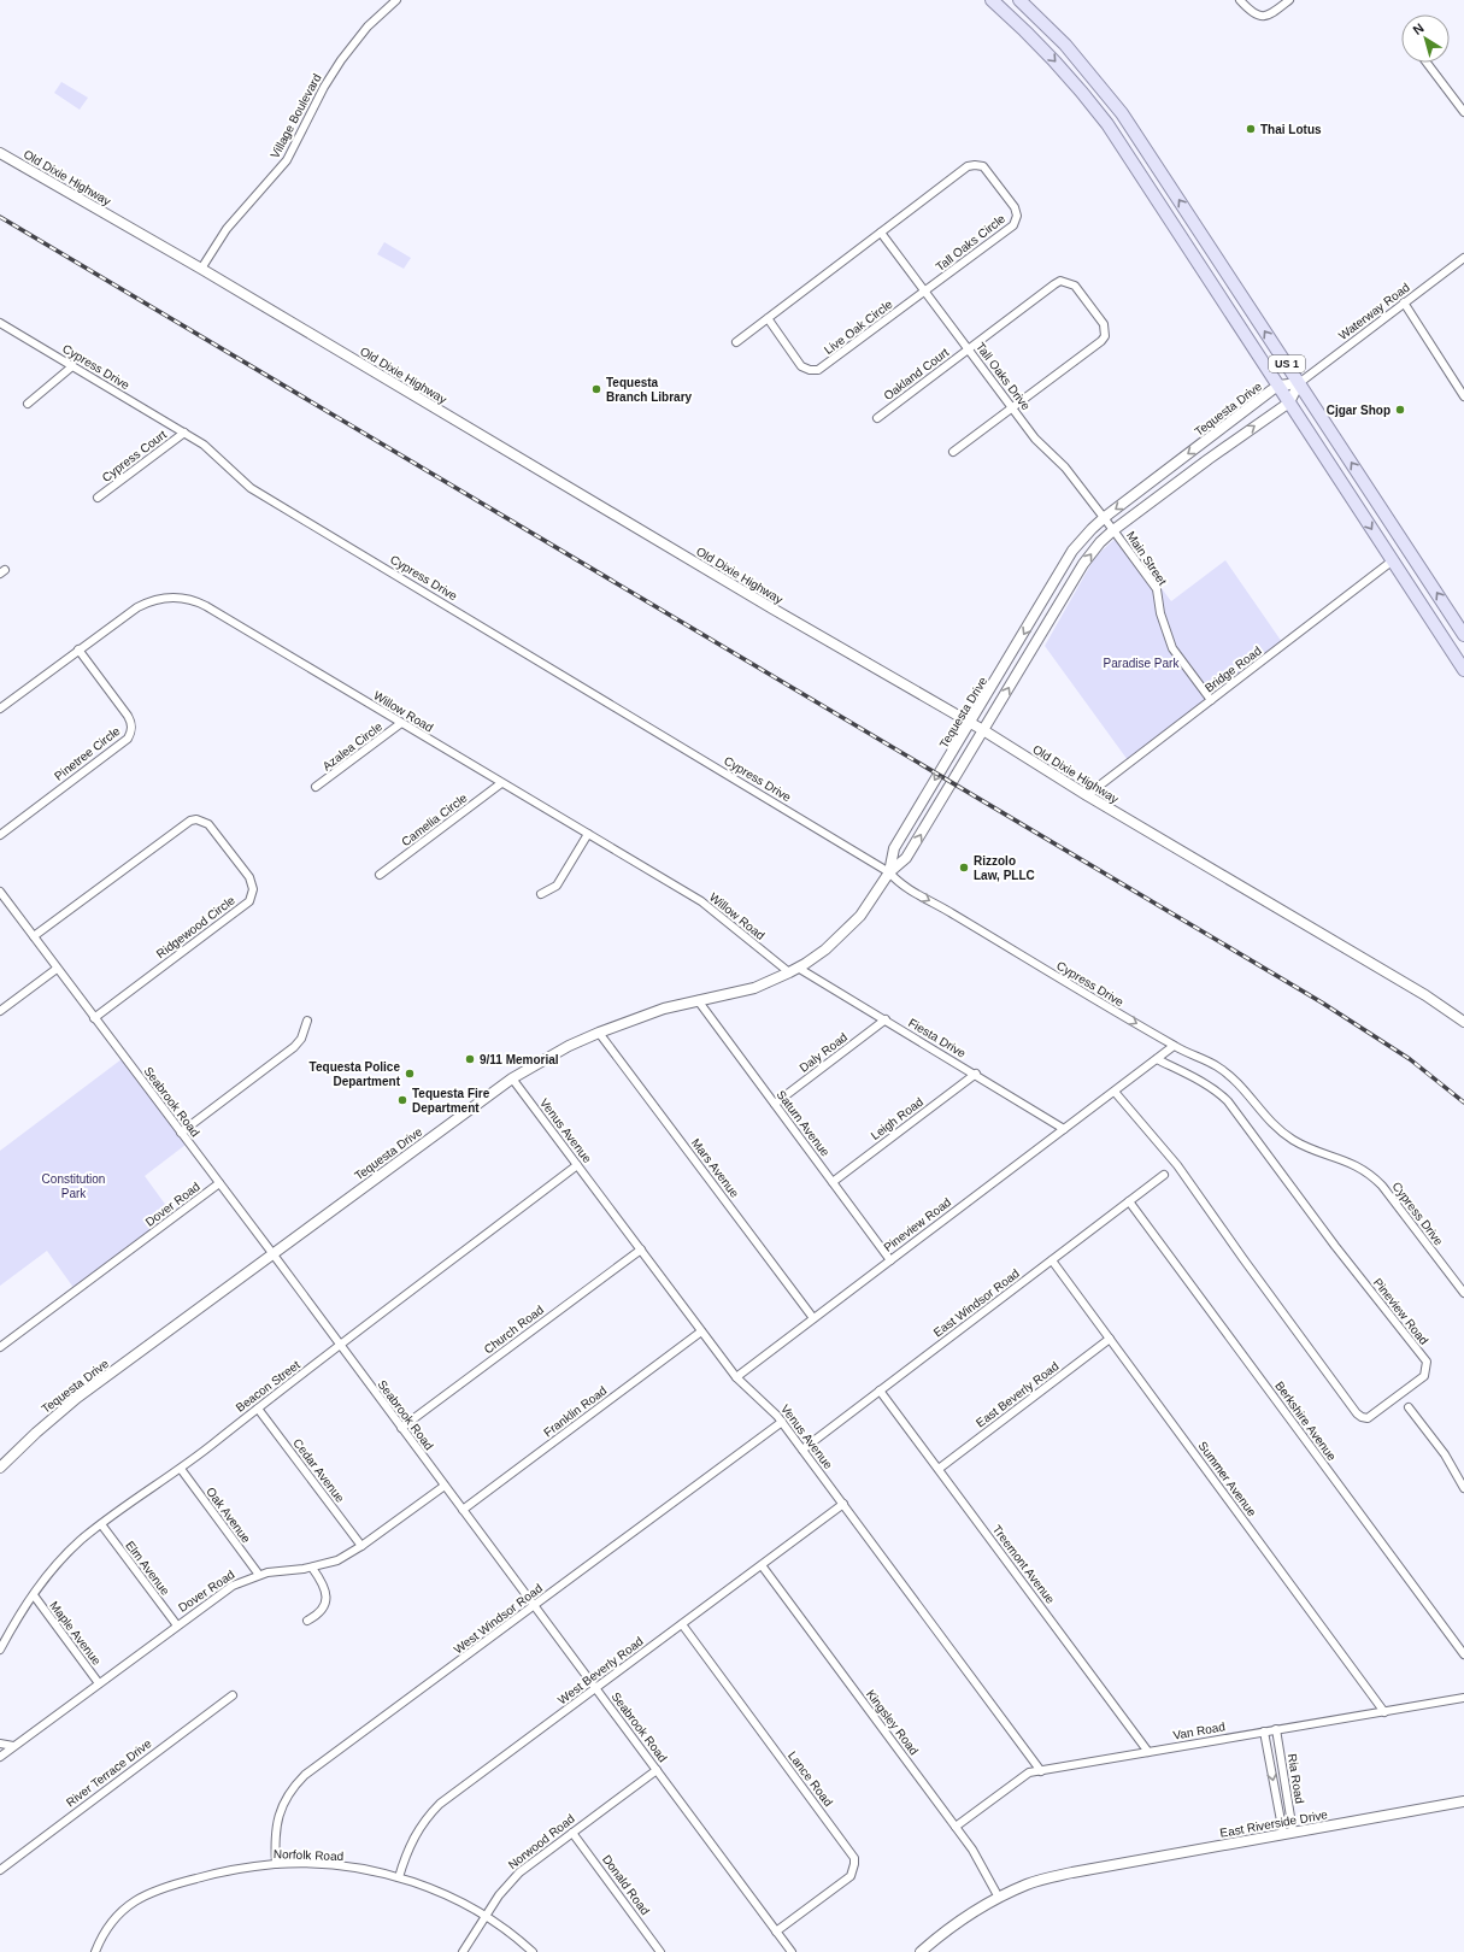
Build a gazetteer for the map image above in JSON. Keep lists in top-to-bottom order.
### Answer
{
  "streets": {
    "main road": ["US 1"],
    "street": [
      "Village Boulevard",
      "Old Dixie Highway",
      "Tall Oaks Circle",
      "Waterway Road",
      "Live Oak Circle",
      "Cypress Drive",
      "Oakland Court",
      "Tall Oaks Drive",
      "Tequesta Drive",
      "Cypress Court",
      "Main Street",
      "Bridge Road",
      "Willow Road",
      "Azalea Circle",
      "Pinetree Circle",
      "Camelia Circle",
      "Ridgewood Circle",
      "Fiesta Drive",
      "Daly Road",
      "Seabrook Road",
      "Leigh Road",
      "Saturn Avenue",
      "Venus Avenue",
      "Mars Avenue",
      "Dover Road",
      "Pineview Road",
      "East Windsor Road",
      "Church Road",
      "Beacon Street",
      "East Beverly Road",
      "Franklin Road",
      "Berkshire Avenue",
      "Cedar Avenue",
      "Summer Avenue",
      "Oak Avenue",
      "Treemont Avenue",
      "Elm Avenue",
      "West Windsor Road",
      "Maple Avenue",
      "West Beverly Road",
      "Kingsley Road",
      "Van Road",
      "River Terrace Drive",
      "Lance Road",
      "Ria Road",
      "East Riverside Drive",
      "Norwood Road",
      "Norfolk Road",
      "Donald Road"
    ]
  },
  "crossings": [
    ["Village Boulevard", "Old Dixie Highway"],
    ["Old Dixie Highway", "Tequesta Drive"],
    ["Old Dixie Highway", "Bridge Road"],
    ["Tall Oaks Circle", "Live Oak Circle"],
    ["Tall Oaks Circle", "Tall Oaks Drive"],
    ["Waterway Road", "US 1"],
    ["Waterway Road", "Tequesta Drive"],
    ["Live Oak Circle", "Tall Oaks Drive"],
    ["US 1", "Tequesta Drive"],
    ["US 1", "Bridge Road"],
    ["Cypress Drive", "Tequesta Drive"],
    ["Cypress Drive", "Cypress Court"],
    ["Cypress Drive", "Pineview Road"],
    ["Oakland Court", "Tall Oaks Drive"],
    ["Tall Oaks Drive", "Tequesta Drive"],
    ["Tall Oaks Drive", "Main Street"],
    ["Tequesta Drive", "Main Street"],
    ["Tequesta Drive", "Willow Road"],
    ["Tequesta Drive", "Fiesta Drive"],
    ["Tequesta Drive", "Seabrook Road"],
    ["Tequesta Drive", "Saturn Avenue"],
    ["Tequesta Drive", "Venus Avenue"],
    ["Tequesta Drive", "Mars Avenue"],
    ["Main Street", "Bridge Road"],
    ["Willow Road", "Azalea Circle"],
    ["Willow Road", "Pinetree Circle"],
    ["Willow Road", "Camelia Circle"],
    ["Willow Road", "Fiesta Drive"],
    ["Ridgewood Circle", "Seabrook Road"],
    ["Fiesta Drive", "Daly Road"],
    ["Fiesta Drive", "Leigh Road"],
    ["Fiesta Drive", "Pineview Road"],
    ["Daly Road", "Saturn Avenue"],
    ["Seabrook Road", "Dover Road"],
    ["Seabrook Road", "Church Road"],
    ["Seabrook Road", "Beacon Street"],
    ["Seabrook Road", "Franklin Road"],
    ["Seabrook Road", "West Windsor Road"],
    ["Seabrook Road", "West Beverly Road"],
    ["Seabrook Road", "Lance Road"],
    ["Seabrook Road", "Norwood Road"],
    ["Leigh Road", "Saturn Avenue"],
    ["Saturn Avenue", "Pineview Road"],
    ["Venus Avenue", "Pineview Road"],
    ["Venus Avenue", "East Windsor Road"],
    ["Venus Avenue", "Church Road"],
    ["Venus Avenue", "Beacon Street"],
    ["Venus Avenue", "Franklin Road"],
    ["Venus Avenue", "West Windsor Road"],
    ["Venus Avenue", "West Beverly Road"],
    ["Venus Avenue", "Van Road"],
    ["Mars Avenue", "Pineview Road"],
    ["Dover Road", "Cedar Avenue"],
    ["Dover Road", "Oak Avenue"],
    ["Dover Road", "Elm Avenue"],
    ["Dover Road", "Maple Avenue"],
    ["East Windsor Road", "Berkshire Avenue"],
    ["East Windsor Road", "Summer Avenue"],
    ["East Windsor Road", "Treemont Avenue"],
    ["Beacon Street", "Cedar Avenue"],
    ["Beacon Street", "Oak Avenue"],
    ["Beacon Street", "Elm Avenue"],
    ["Beacon Street", "Maple Avenue"],
    ["East Beverly Road", "Summer Avenue"],
    ["East Beverly Road", "Treemont Avenue"],
    ["Summer Avenue", "Van Road"],
    ["Treemont Avenue", "Van Road"],
    ["West Windsor Road", "Norfolk Road"],
    ["West Beverly Road", "Kingsley Road"],
    ["West Beverly Road", "Lance Road"],
    ["West Beverly Road", "Norfolk Road"],
    ["Kingsley Road", "Van Road"],
    ["Kingsley Road", "East Riverside Drive"],
    ["Van Road", "Ria Road"],
    ["Ria Road", "East Riverside Drive"],
    ["Norwood Road", "Norfolk Road"],
    ["Norwood Road", "Donald Road"]
  ],
  "parks": ["Paradise Park", "Constitution Park"],
  "places": [
    "Thai Lotus",
    "Tequesta Branch Library",
    "Cjgar Shop",
    "Rizzolo Law, PLLC",
    "9/11 Memorial",
    "Tequesta Police Department",
    "Tequesta Fire Department"
  ],
  "north": "top left"
}
